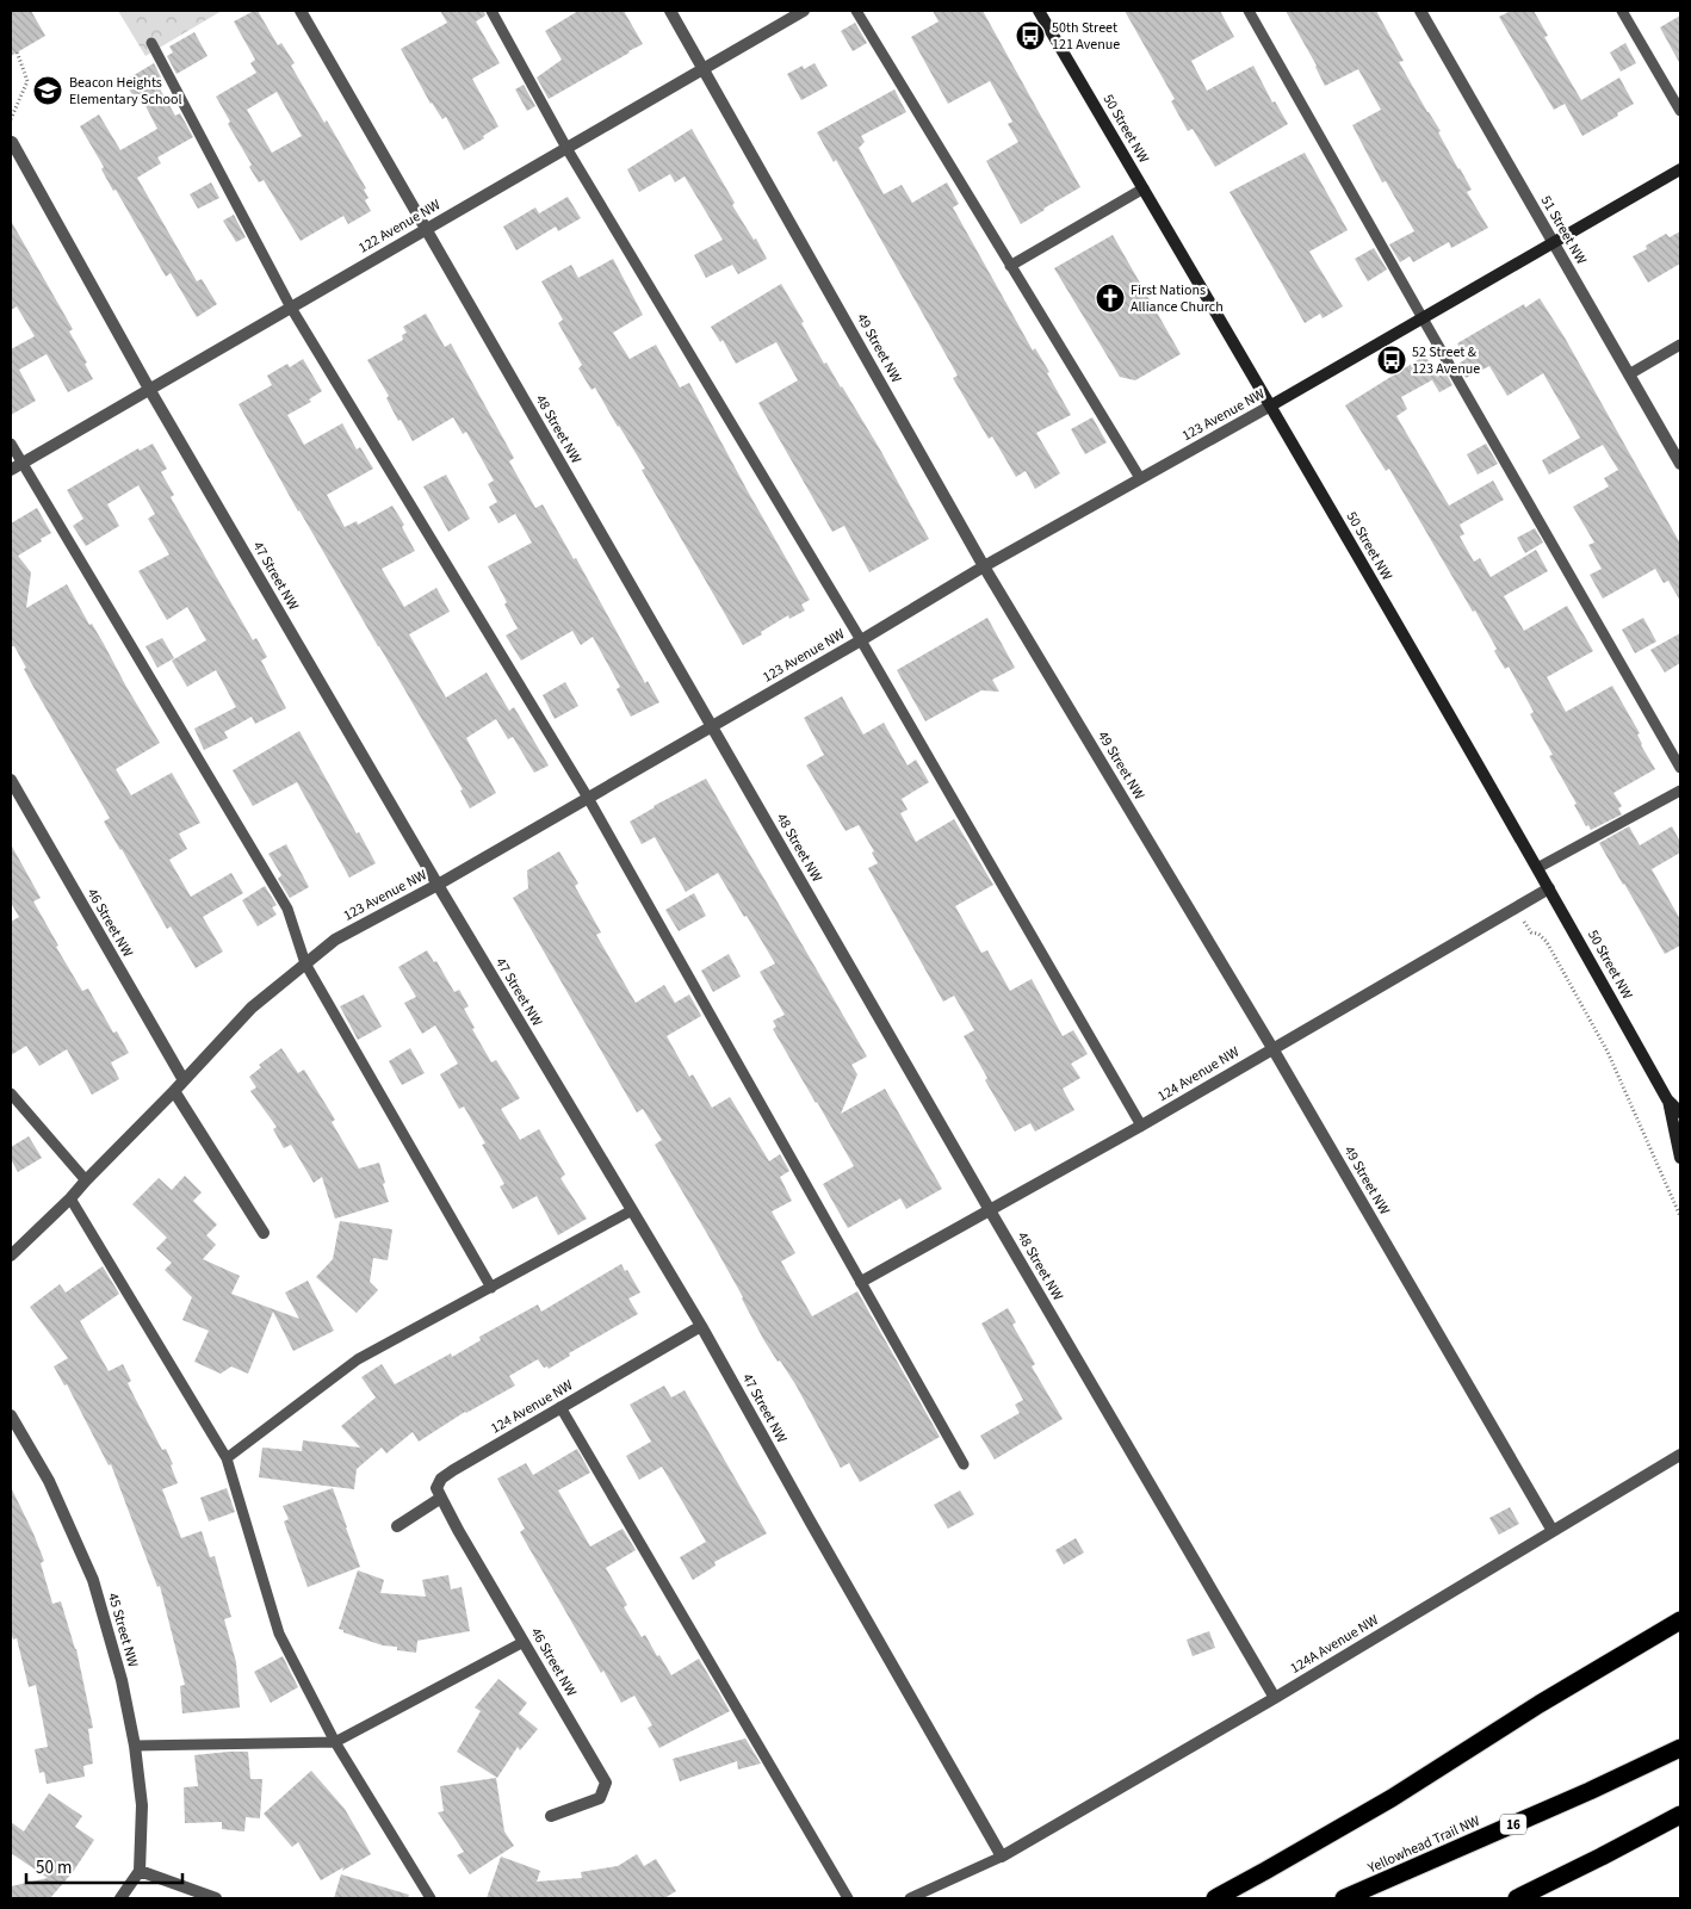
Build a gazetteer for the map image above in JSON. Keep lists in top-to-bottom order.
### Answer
{
  "streets": {
    "highway": ["16", "Yellowhead Trail NW"],
    "main road": ["50 Street NW", "123 Avenue NW"],
    "street": [
      "122 Avenue NW",
      "51 Street NW",
      "49 Street NW",
      "48 Street NW",
      "47 Street NW",
      "46 Street NW",
      "124 Avenue NW",
      "45 Street NW",
      "124A Avenue NW"
    ]
  },
  "crossings": [
    ["50 Street NW", "123 Avenue NW"],
    ["50 Street NW", "124 Avenue NW"],
    ["122 Avenue NW", "49 Street NW"],
    ["122 Avenue NW", "48 Street NW"],
    ["122 Avenue NW", "47 Street NW"],
    ["51 Street NW", "123 Avenue NW"],
    ["49 Street NW", "123 Avenue NW"],
    ["49 Street NW", "124 Avenue NW"],
    ["49 Street NW", "124A Avenue NW"],
    ["123 Avenue NW", "48 Street NW"],
    ["123 Avenue NW", "47 Street NW"],
    ["123 Avenue NW", "46 Street NW"],
    ["48 Street NW", "124 Avenue NW"],
    ["48 Street NW", "124A Avenue NW"],
    ["47 Street NW", "124 Avenue NW"],
    ["47 Street NW", "124A Avenue NW"],
    ["46 Street NW", "124 Avenue NW"]
  ],
  "places": {
    "bus stop": ["50th Street 121 Avenue", "52 Street & 123 Avenue"],
    "school or university": ["Beacon Heights Elementary School"],
    "church": ["First Nations Alliance Church"]
  },
  "scale_bar": "50 m"
}
